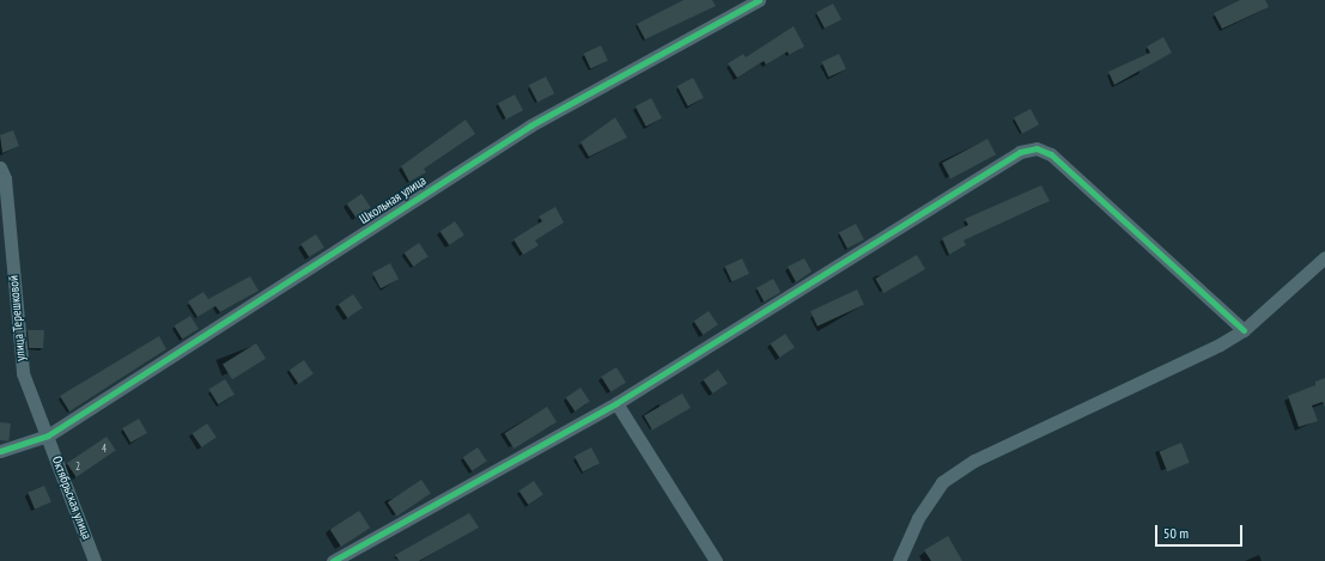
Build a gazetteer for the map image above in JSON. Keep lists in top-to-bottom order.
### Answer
{
  "streets": {
    "street": ["Школьная улица", "улица Терешковой", "Октябрьская улица"]
  },
  "crossings": [
    ["Школьная улица", "улица Терешковой"],
    ["Школьная улица", "Октябрьская улица"],
    ["улица Терешковой", "Октябрьская улица"]
  ],
  "house_numbers": ["4", "2"],
  "scale_bar": "50 m"
}
